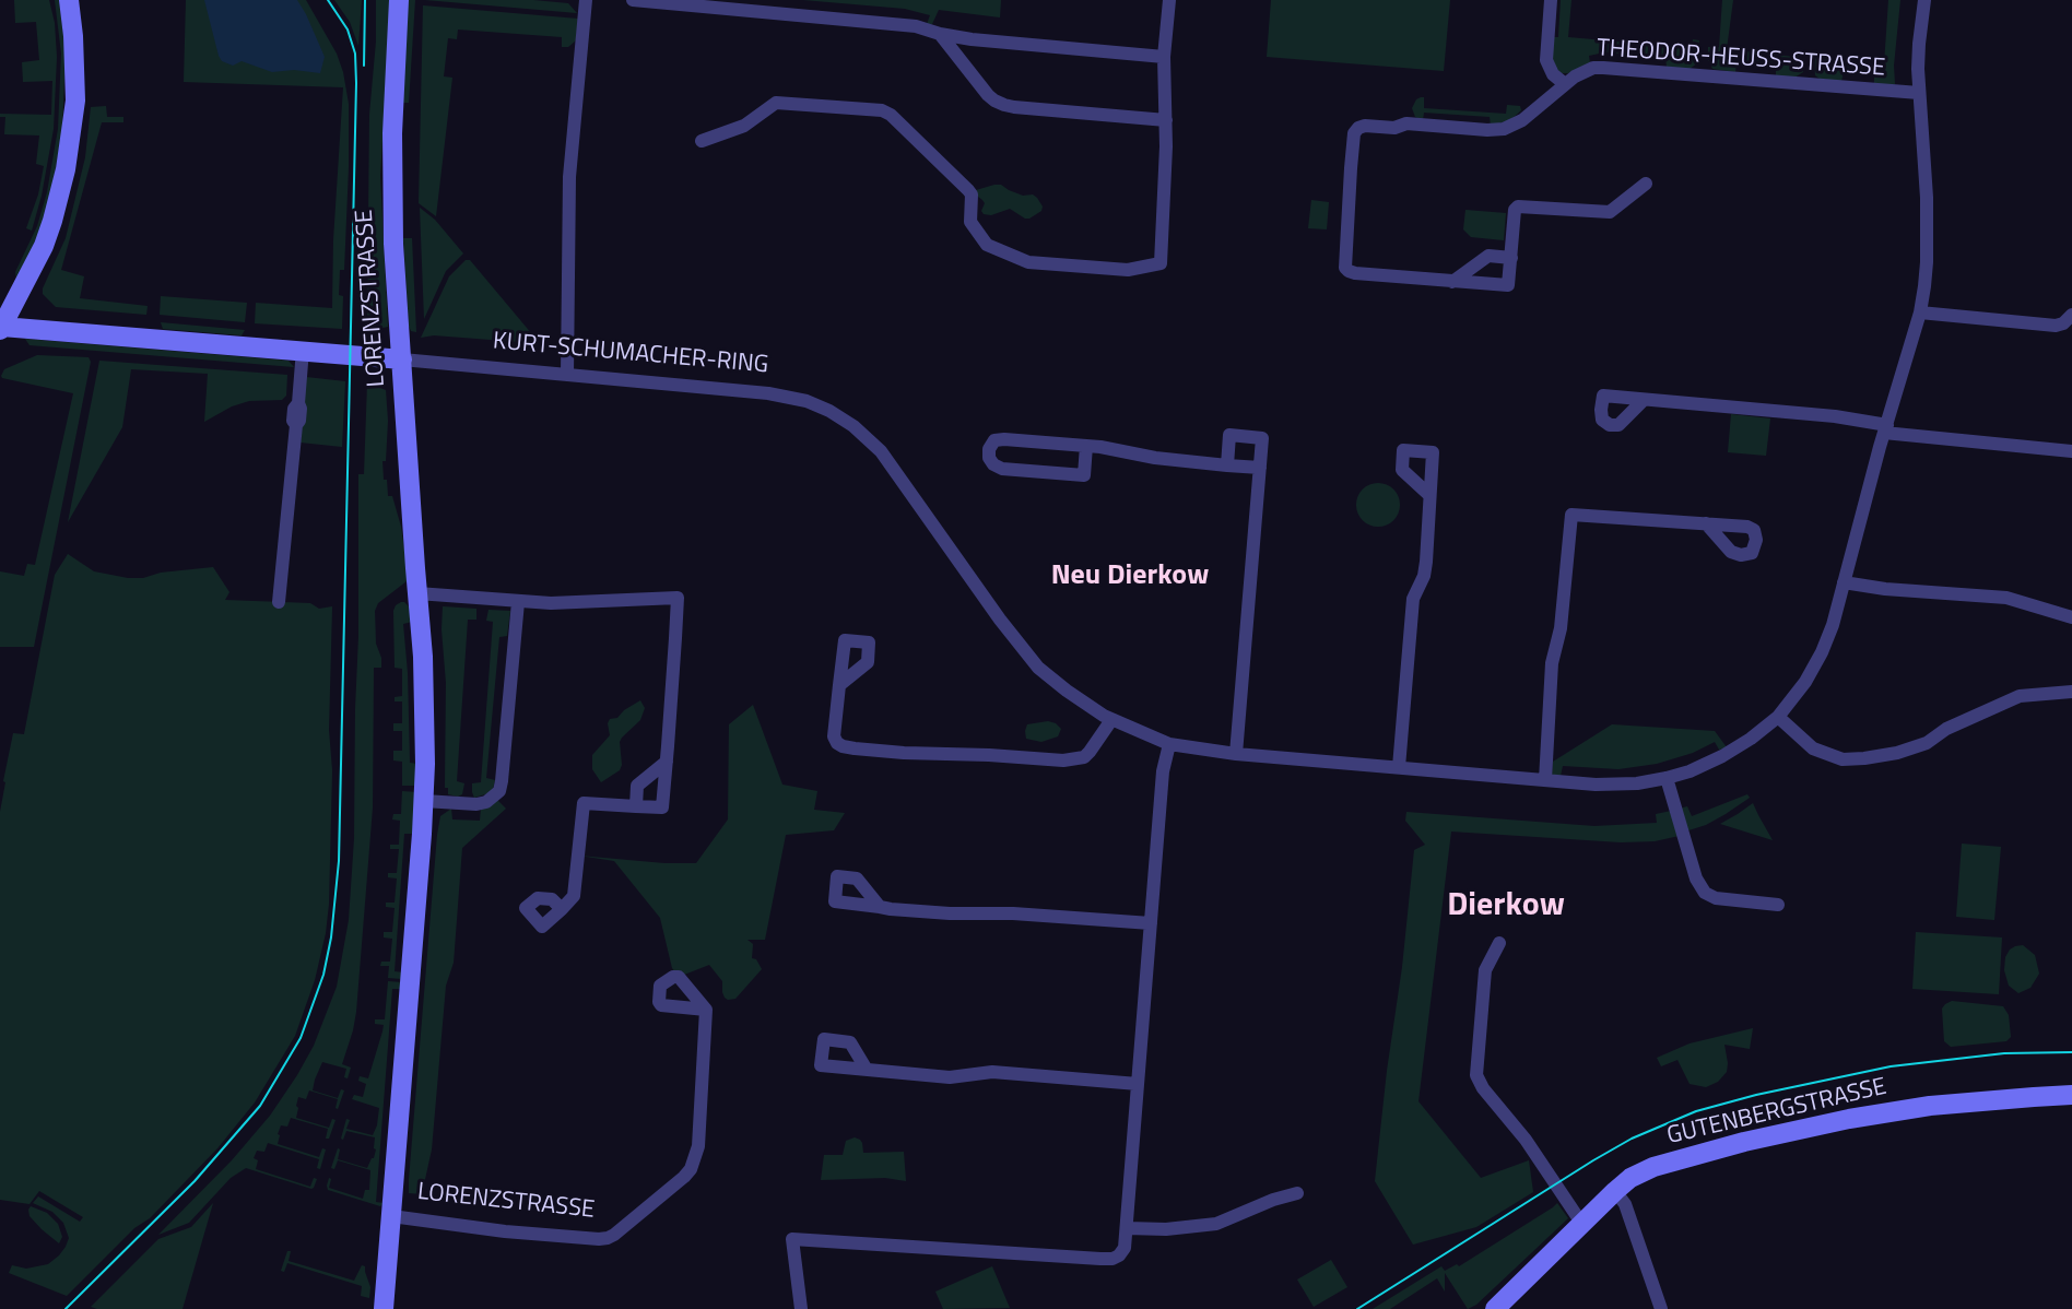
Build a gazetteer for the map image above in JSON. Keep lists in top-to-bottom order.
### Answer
{
  "streets": {
    "street": [
      "THEODOR-HEUSS-STRASSE",
      "LORENZSTRASSE",
      "KURT-SCHUMACHER-RING",
      "GUTENBERGSTRASSE"
    ]
  },
  "crossings": [
    ["THEODOR-HEUSS-STRASSE", "KURT-SCHUMACHER-RING"],
    ["LORENZSTRASSE", "KURT-SCHUMACHER-RING"]
  ],
  "districts": ["Neu Dierkow", "Dierkow"]
}
